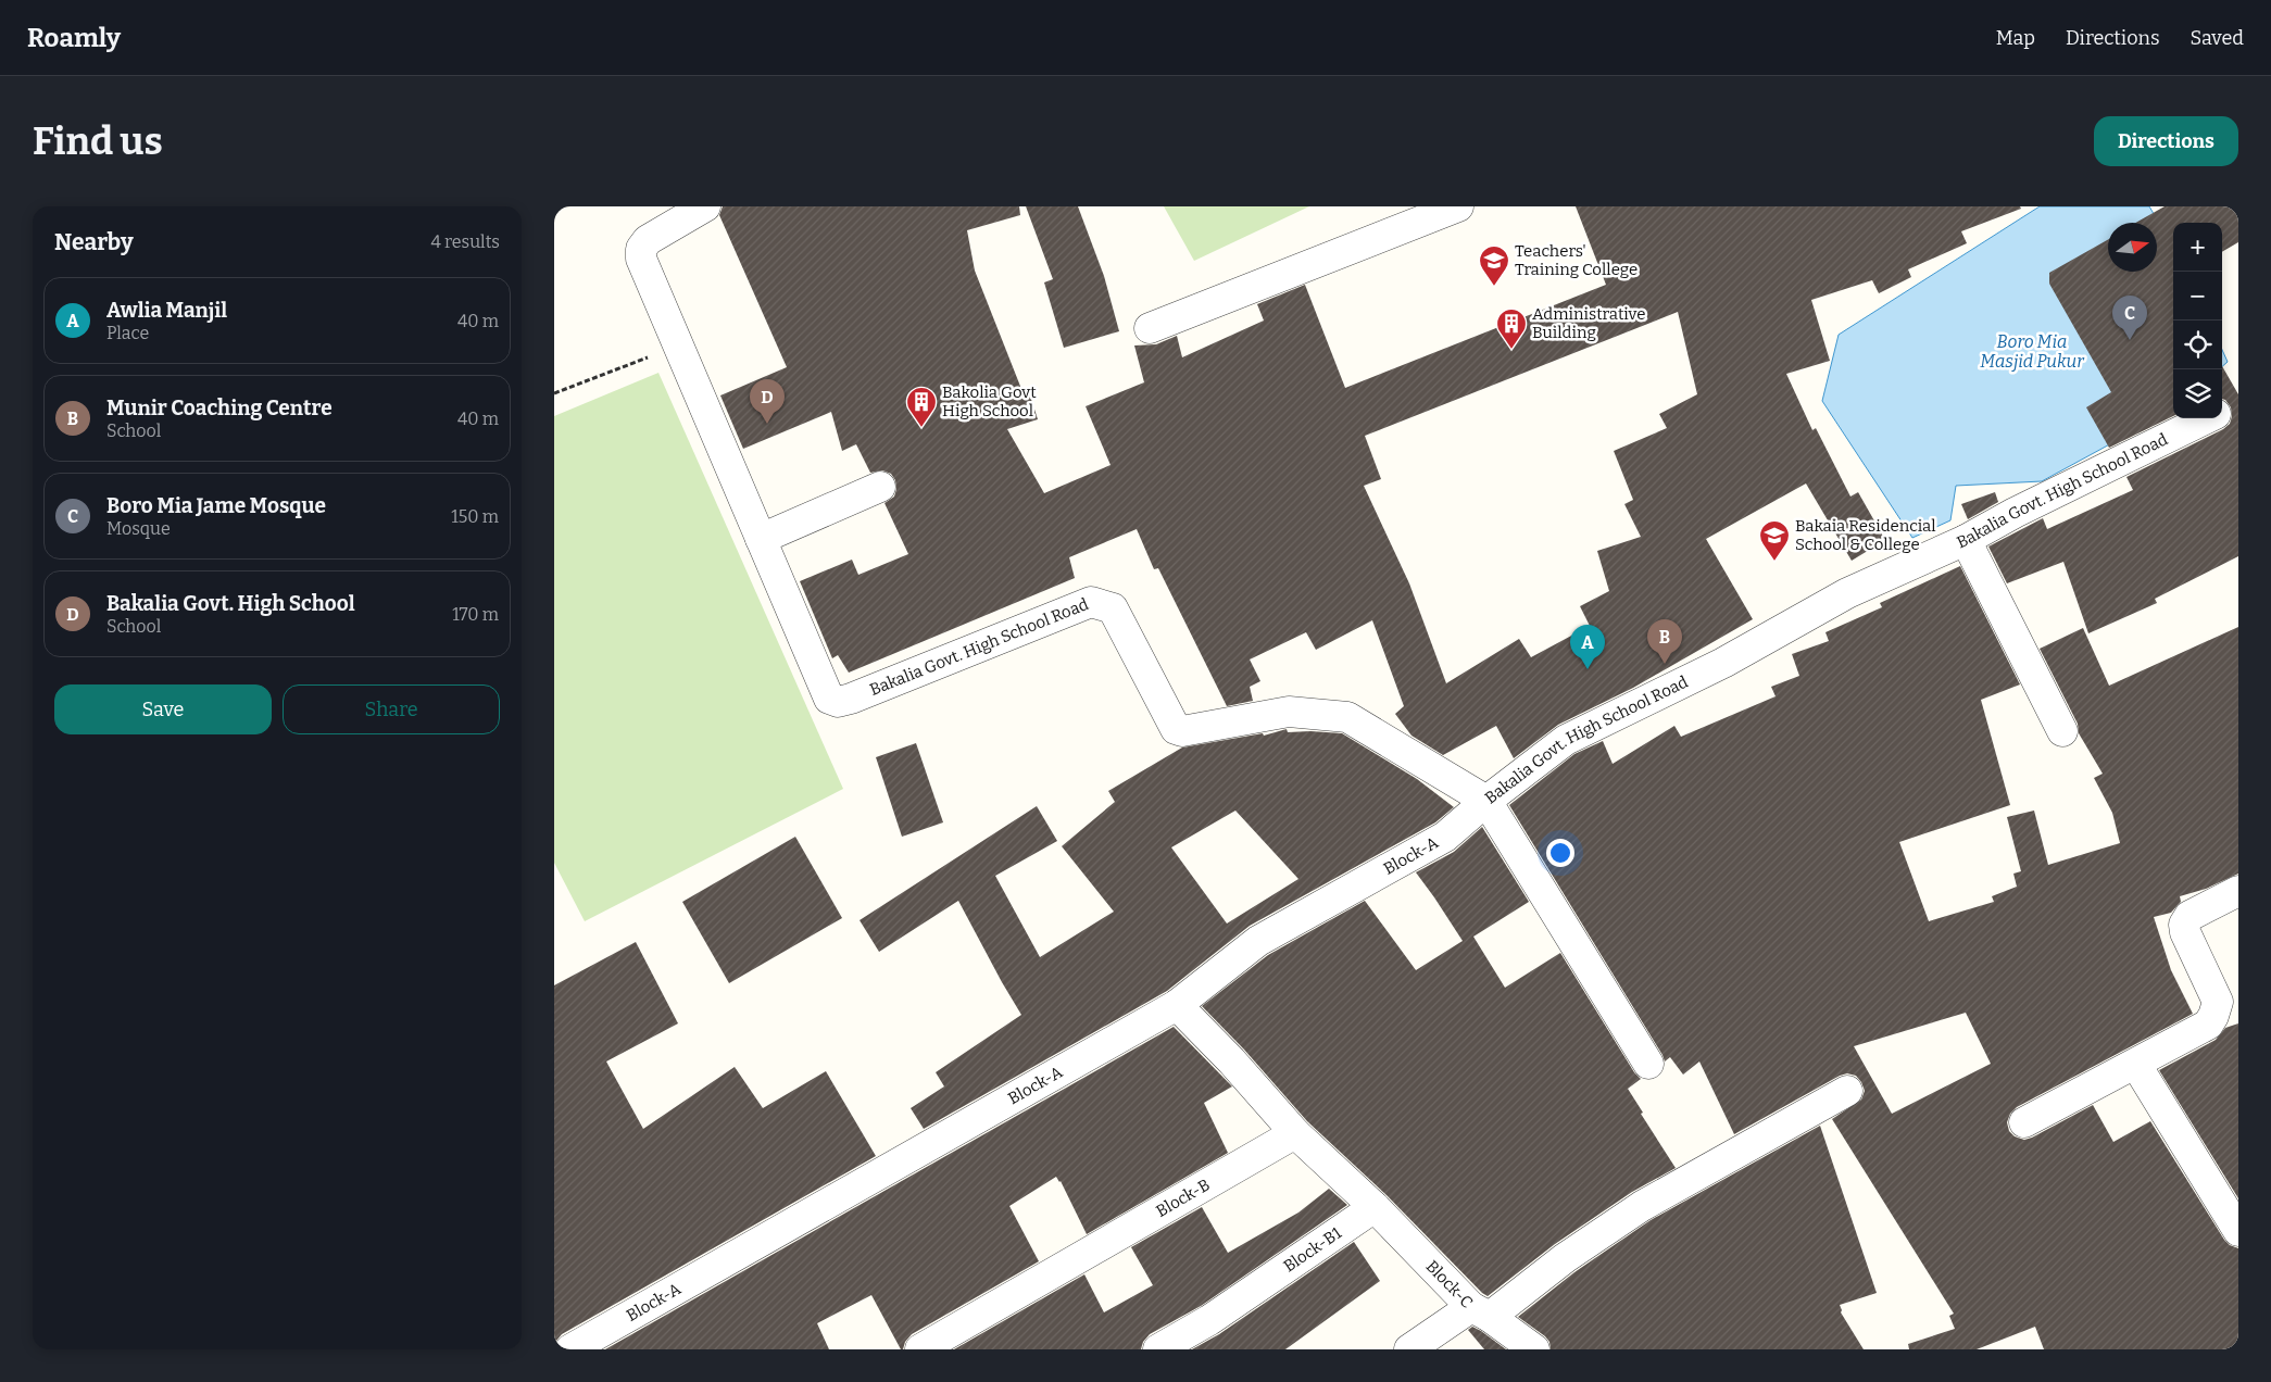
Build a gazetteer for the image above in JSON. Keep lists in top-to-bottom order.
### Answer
{
  "streets": {
    "street": [
      "Bakalia Govt. High School Road",
      "Block-A",
      "Block-B",
      "Block-B1",
      "Block-C"
    ]
  },
  "crossings": [
    ["Bakalia Govt. High School Road", "Block-A"],
    ["Block-B1", "Block-C"]
  ],
  "water": ["Boro Mia Masjid Pukur"],
  "places": {
    "school or university": ["Teachers' Training College", "Bakaia Residencial School & College"],
    "building": ["Administrative Building", "Bakolia Govt High School"]
  },
  "north": "right",
  "page": {
    "header": "Roamly",
    "nav": ["Map", "Directions", "Saved"],
    "buttons": [
      "Directions",
      ["Save", "Share"]
    ],
    "title": "Find us",
    "heading": ["Nearby", "4 results"],
    "map_buttons": ["+", "−"],
    "list": [
      {
        "mark": "A",
        "name": "Awlia Manjil",
        "note": "Place",
        "value": "40 m"
      },
      {
        "mark": "B",
        "name": "Munir Coaching Centre",
        "note": "School",
        "value": "40 m"
      },
      {
        "mark": "C",
        "name": "Boro Mia Jame Mosque",
        "note": "Mosque",
        "value": "150 m"
      },
      {
        "mark": "D",
        "name": "Bakalia Govt. High School",
        "note": "School",
        "value": "170 m"
      }
    ],
    "pins": [
      "C",
      "D",
      "B",
      "A"
    ]
  }
}
